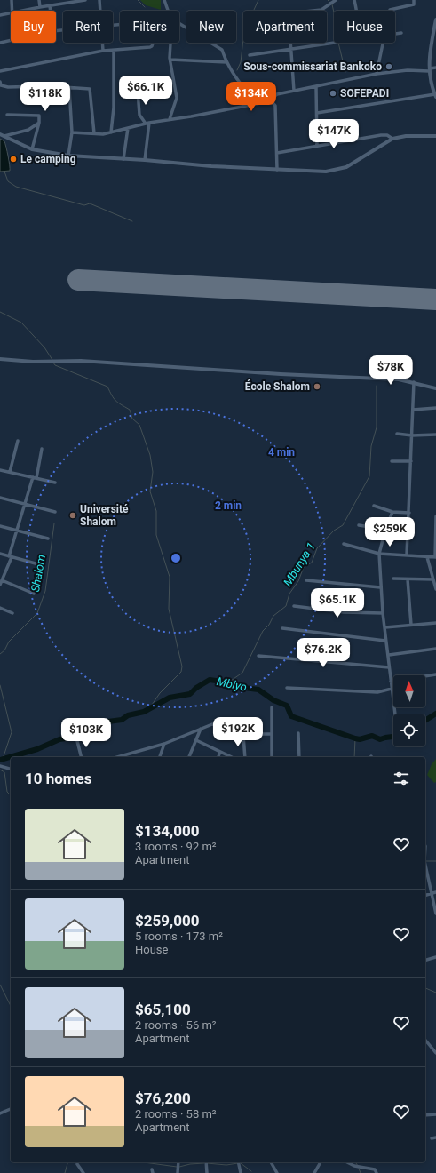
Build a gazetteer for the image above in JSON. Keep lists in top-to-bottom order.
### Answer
{
  "water": ["Mbunya 1", "Shalom", "Mbiyo"],
  "places": [
    "Sous-commissariat Bankoko",
    "SOFEPADI",
    "Le camping",
    "École Shalom",
    "Université Shalom"
  ],
  "north": "top",
  "page": {
    "chip": [
      "Buy",
      "Rent",
      "Filters",
      "New",
      "Apartment",
      "House"
    ],
    "price": [
      "$66.1K",
      "$118K",
      "$134K",
      "$147K",
      "$78K",
      "$259K",
      "$65.1K",
      "$76.2K",
      "$192K",
      "$103K"
    ],
    "heading": "10 homes",
    "list": [
      {
        "name": "$134,000",
        "note": "3 rooms · 92 m² · Apartment"
      },
      {
        "name": "$259,000",
        "note": "5 rooms · 173 m² · House"
      },
      {
        "name": "$65,100",
        "note": "2 rooms · 56 m² · Apartment"
      },
      {
        "name": "$76,200",
        "note": "2 rooms · 58 m² · Apartment"
      }
    ]
  },
  "rings": ["4 min", "2 min"]
}
